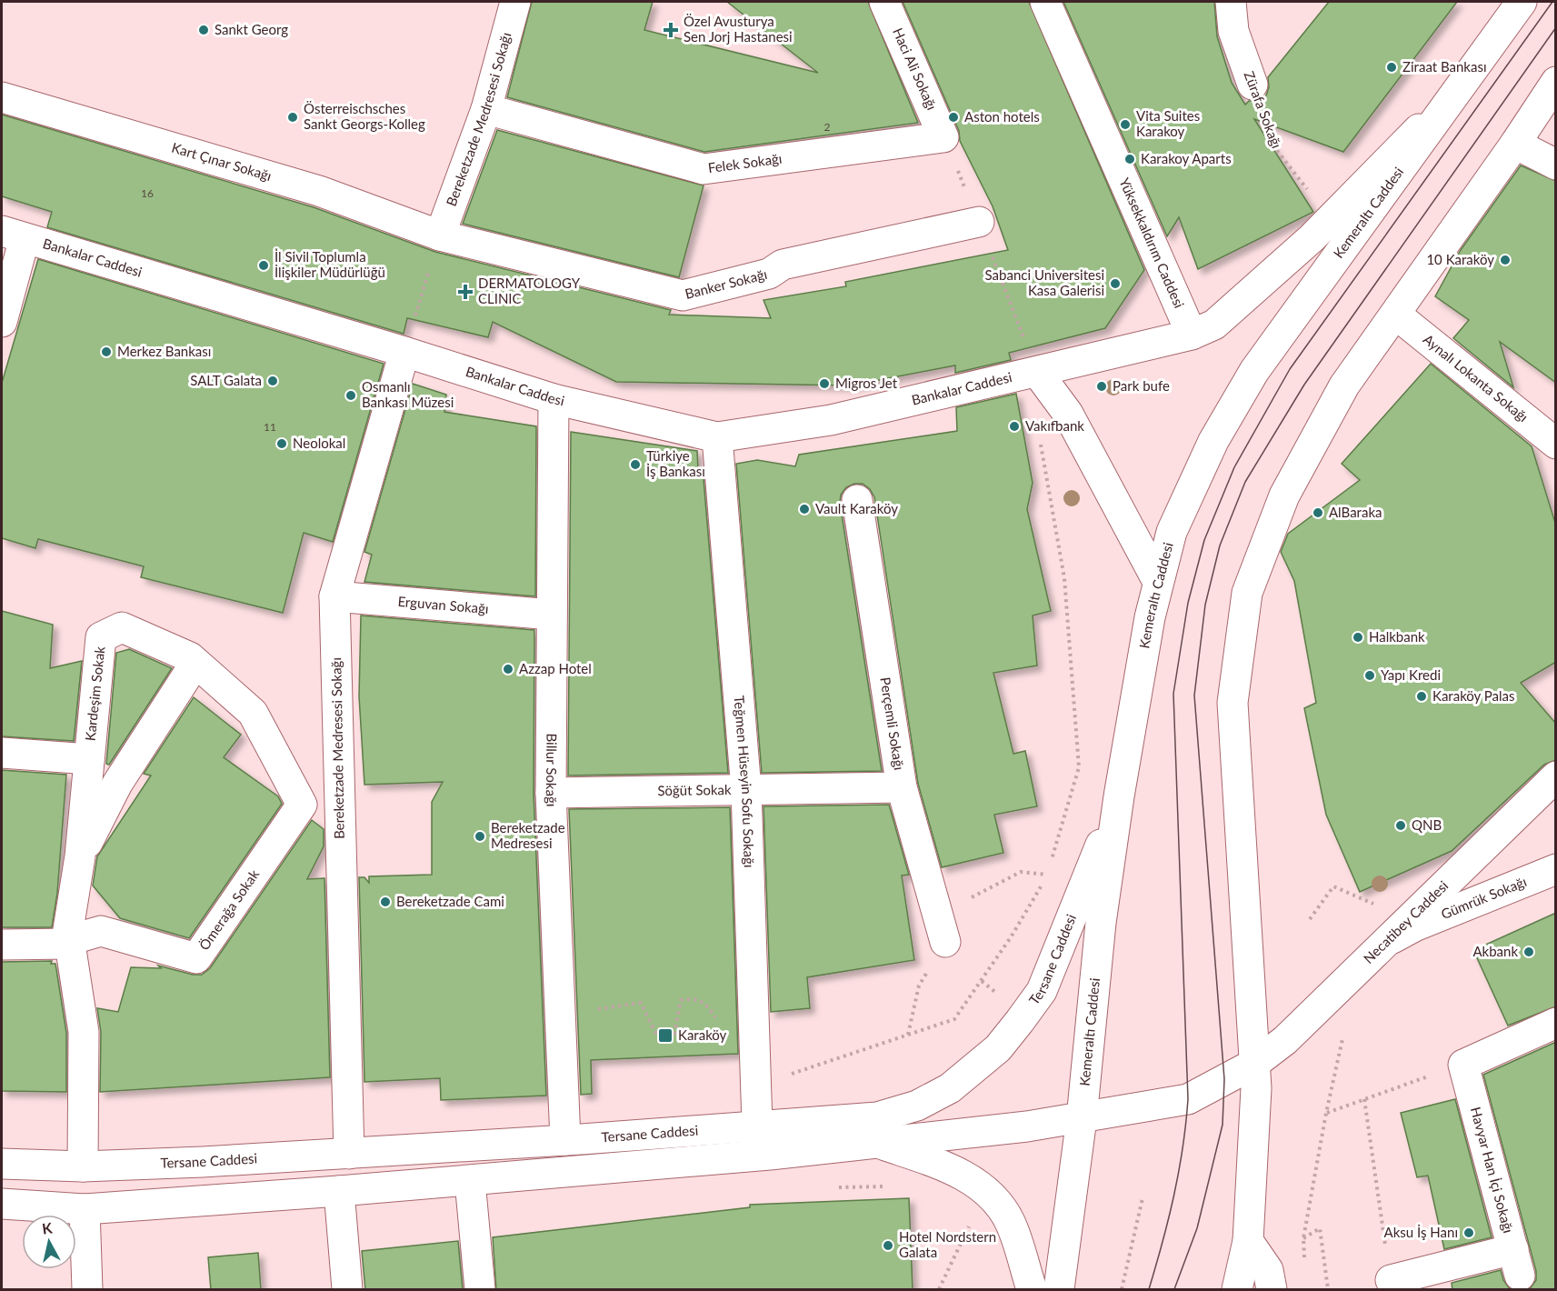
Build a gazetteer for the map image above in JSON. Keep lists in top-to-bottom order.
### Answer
{
  "streets": {
    "street": [
      "Haci Ali Sokağı",
      "Zürafa Sokağı",
      "Bereketzade Medresesi Sokağı",
      "Kart Çınar Sokağı",
      "Felek Sokağı",
      "Kemeraltı Caddesi",
      "Yüksekkaldırım Caddesi",
      "Bankalar Caddesi",
      "Banker Sokağı",
      "Aynalı Lokanta Sokağı",
      "Erguvan Sokağı",
      "Kardeşim Sokak",
      "Perçemli Sokağı",
      "Billur Sokağı",
      "Teğmen Hüseyin Sofu Sokağı",
      "Söğüt Sokak",
      "Gümrük Sokağı",
      "Ömerağa Sokak",
      "Necatibey Caddesi",
      "Tersane Caddesi",
      "Havyar Han İçi Sokağı"
    ]
  },
  "crossings": [
    ["Haci Ali Sokağı", "Felek Sokağı"],
    ["Bereketzade Medresesi Sokağı", "Kart Çınar Sokağı"],
    ["Bereketzade Medresesi Sokağı", "Felek Sokağı"],
    ["Bereketzade Medresesi Sokağı", "Bankalar Caddesi"],
    ["Bereketzade Medresesi Sokağı", "Banker Sokağı"],
    ["Bereketzade Medresesi Sokağı", "Erguvan Sokağı"],
    ["Bereketzade Medresesi Sokağı", "Tersane Caddesi"],
    ["Kart Çınar Sokağı", "Banker Sokağı"],
    ["Kemeraltı Caddesi", "Bankalar Caddesi"],
    ["Kemeraltı Caddesi", "Necatibey Caddesi"],
    ["Kemeraltı Caddesi", "Tersane Caddesi"],
    ["Yüksekkaldırım Caddesi", "Bankalar Caddesi"],
    ["Bankalar Caddesi", "Billur Sokağı"],
    ["Bankalar Caddesi", "Teğmen Hüseyin Sofu Sokağı"],
    ["Erguvan Sokağı", "Billur Sokağı"],
    ["Kardeşim Sokak", "Ömerağa Sokak"],
    ["Kardeşim Sokak", "Tersane Caddesi"],
    ["Perçemli Sokağı", "Söğüt Sokak"],
    ["Billur Sokağı", "Söğüt Sokak"],
    ["Billur Sokağı", "Tersane Caddesi"],
    ["Teğmen Hüseyin Sofu Sokağı", "Söğüt Sokak"],
    ["Teğmen Hüseyin Sofu Sokağı", "Tersane Caddesi"],
    ["Gümrük Sokağı", "Necatibey Caddesi"]
  ],
  "places": {
    "other": [
      "Sankt Georg",
      "Ziraat Bankası",
      "Österreischsches Sankt Georgs-Kolleg",
      "Aston hotels",
      "Vita Suites Karakoy",
      "Karakoy Aparts",
      "10 Karaköy",
      "İl Sivil Toplumla İlişkiler Müdürlüğü",
      "Sabanci Universitesi Kasa Galerisi",
      "Merkez Bankası",
      "SALT Galata",
      "Migros Jet",
      "Park bufe",
      "Osmanlı Bankası Müzesi",
      "Vakıfbank",
      "Neolokal",
      "Türkiye İş Bankası",
      "Vault Karaköy",
      "AlBaraka",
      "Halkbank",
      "Azzap Hotel",
      "Yapı Kredi",
      "Karaköy Palas",
      "QNB",
      "Bereketzade Medresesi",
      "Bereketzade Cami",
      "Akbank",
      "Aksu İş Hanı",
      "Hotel Nordstern Galata"
    ],
    "health": ["Özel Avusturya Sen Jorj Hastanesi", "DERMATOLOGY CLINIC"],
    "transit": ["Karaköy"]
  },
  "house_numbers": ["2", "16", "11"],
  "north": "top"
}
